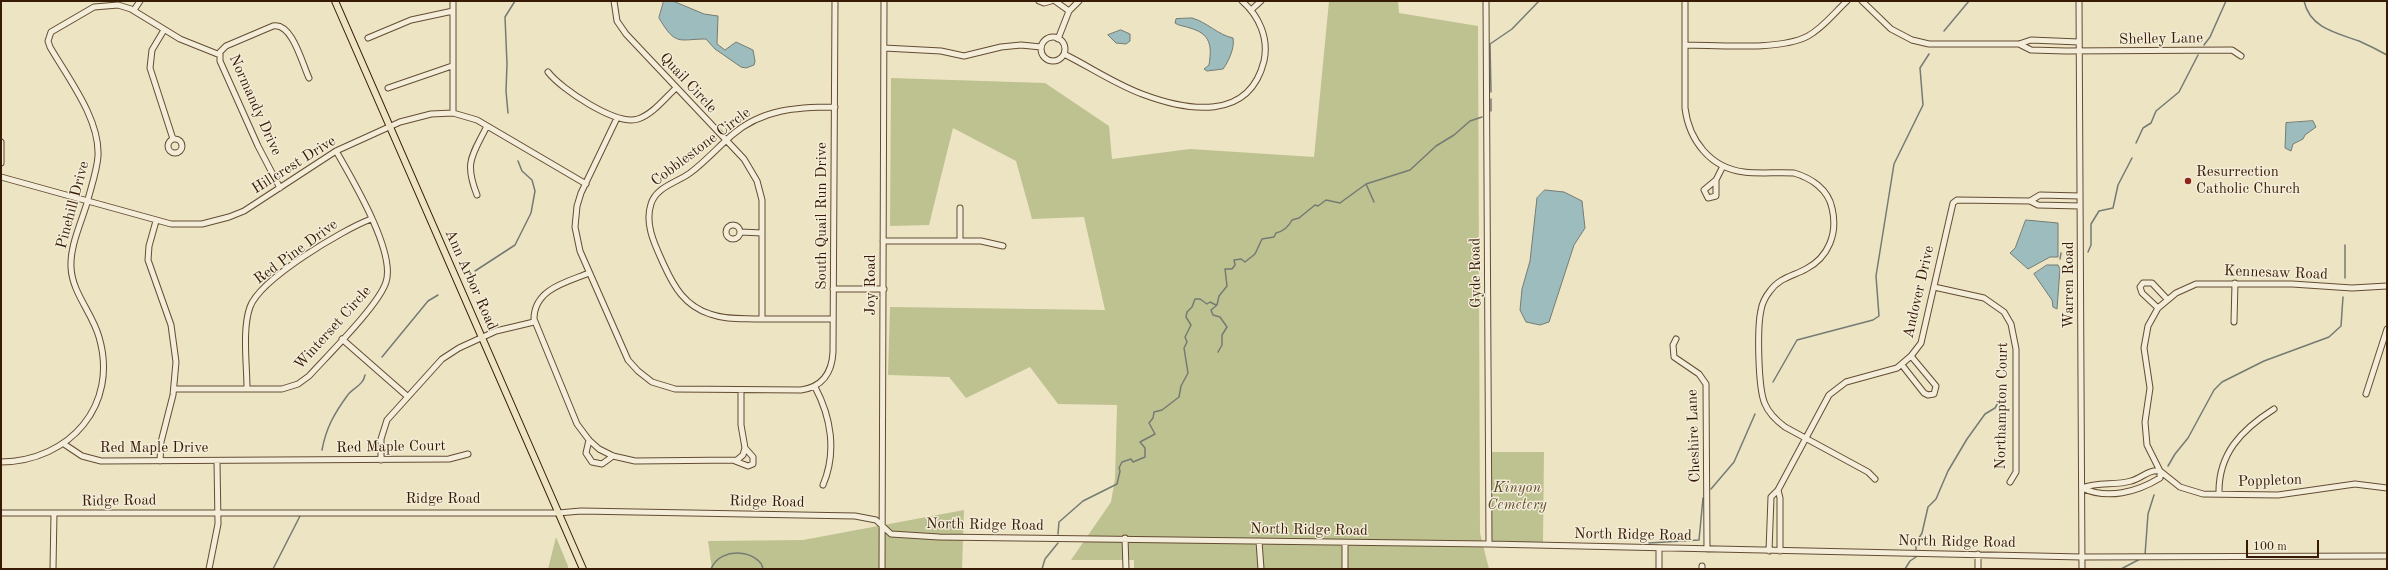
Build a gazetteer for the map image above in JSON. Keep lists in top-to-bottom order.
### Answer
{
  "streets": {
    "main road": ["Ann Arbor Road"],
    "street": [
      "Shelley Lane",
      "Quail Circle",
      "Normandy Drive",
      "Cobblestone Circle",
      "Hillcrest Drive",
      "Pinehill Drive",
      "South Quail Run Drive",
      "Red Pine Drive",
      "Gyde Road",
      "Kennesaw Road",
      "Joy Road",
      "Warren Road",
      "Andover Drive",
      "Winterset Circle",
      "Northampton Court",
      "Cheshire Lane",
      "Red Maple Court",
      "Red Maple Drive",
      "Poppleton",
      "Ridge Road",
      "North Ridge Road"
    ]
  },
  "crossings": [
    ["Shelley Lane", "Warren Road"],
    ["Quail Circle", "Cobblestone Circle"],
    ["Normandy Drive", "Hillcrest Drive"],
    ["Normandy Drive", "Pinehill Drive"],
    ["Cobblestone Circle", "South Quail Run Drive"],
    ["Hillcrest Drive", "Pinehill Drive"],
    ["Hillcrest Drive", "Ann Arbor Road"],
    ["Hillcrest Drive", "Winterset Circle"],
    ["Pinehill Drive", "Red Maple Drive"],
    ["Red Pine Drive", "Winterset Circle"],
    ["Gyde Road", "North Ridge Road"],
    ["Kennesaw Road", "Poppleton"],
    ["Ann Arbor Road", "Ridge Road"],
    ["Joy Road", "Ridge Road"],
    ["Joy Road", "North Ridge Road"],
    ["Warren Road", "Andover Drive"],
    ["Warren Road", "North Ridge Road"],
    ["Andover Drive", "Northampton Court"],
    ["Andover Drive", "North Ridge Road"],
    ["Cheshire Lane", "North Ridge Road"],
    ["Red Maple Court", "Red Maple Drive"],
    ["Ridge Road", "North Ridge Road"]
  ],
  "parks": ["Kinyon Cemetery"],
  "places": ["Resurrection Catholic Church"],
  "scale_bar": "100 m"
}
